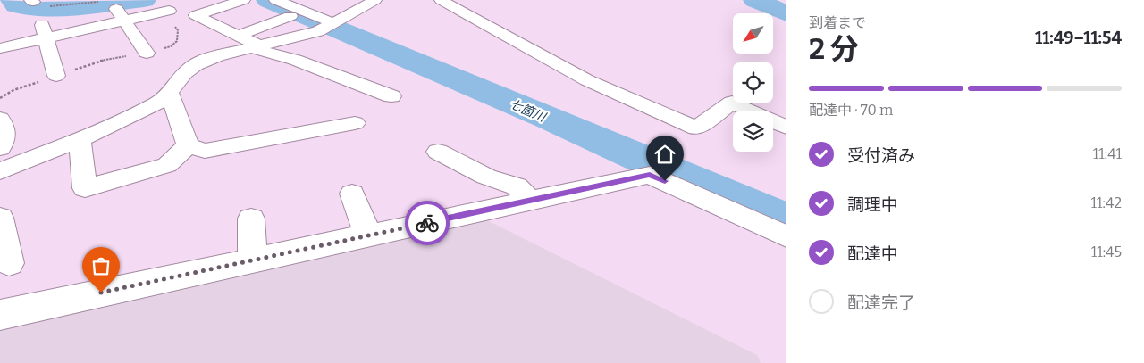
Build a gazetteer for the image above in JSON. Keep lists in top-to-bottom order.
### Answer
{
  "water": ["七箇川"],
  "north": "bottom left",
  "page": {
    "heading": ["2 分", "到着まで", "11:49–11:54"],
    "bar": "配達中 · 70 m",
    "list": [
      ["受付済み", "11:41"],
      ["調理中", "11:42"],
      ["配達中", "11:45"],
      "配達完了"
    ]
  }
}
